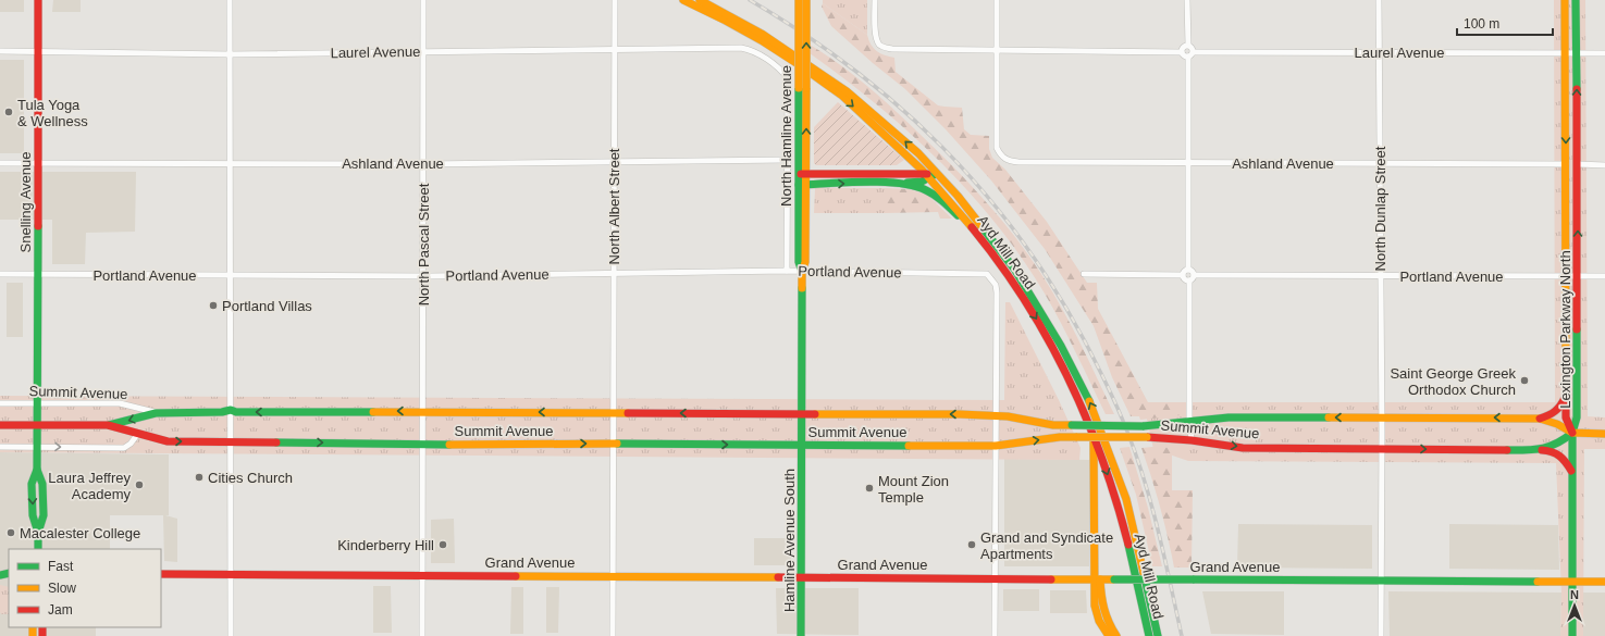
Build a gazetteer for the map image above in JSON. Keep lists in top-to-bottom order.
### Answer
{
  "streets": {
    "main road": [
      "North Hamline Avenue",
      "Snelling Avenue",
      "Ayd Mill Road",
      "Lexington Parkway North",
      "Summit Avenue",
      "Hamline Avenue South",
      "Grand Avenue"
    ],
    "street": [
      "Laurel Avenue",
      "Ashland Avenue",
      "North Albert Street",
      "North Dunlap Street",
      "North Pascal Street",
      "Portland Avenue"
    ]
  },
  "crossings": [
    ["Laurel Avenue", "North Hamline Avenue"],
    ["Laurel Avenue", "Snelling Avenue"],
    ["Laurel Avenue", "North Albert Street"],
    ["Laurel Avenue", "North Dunlap Street"],
    ["Laurel Avenue", "North Pascal Street"],
    ["Laurel Avenue", "Lexington Parkway North"],
    ["North Hamline Avenue", "Ashland Avenue"],
    ["North Hamline Avenue", "Portland Avenue"],
    ["North Hamline Avenue", "Summit Avenue"],
    ["North Hamline Avenue", "Hamline Avenue South"],
    ["Ashland Avenue", "Snelling Avenue"],
    ["Ashland Avenue", "North Albert Street"],
    ["Ashland Avenue", "North Dunlap Street"],
    ["Ashland Avenue", "North Pascal Street"],
    ["Ashland Avenue", "Lexington Parkway North"],
    ["Snelling Avenue", "Portland Avenue"],
    ["Snelling Avenue", "Summit Avenue"],
    ["North Albert Street", "Portland Avenue"],
    ["North Albert Street", "Summit Avenue"],
    ["North Albert Street", "Grand Avenue"],
    ["North Dunlap Street", "Portland Avenue"],
    ["North Dunlap Street", "Summit Avenue"],
    ["North Dunlap Street", "Grand Avenue"],
    ["North Pascal Street", "Portland Avenue"],
    ["North Pascal Street", "Summit Avenue"],
    ["North Pascal Street", "Grand Avenue"],
    ["Portland Avenue", "Lexington Parkway North"],
    ["Portland Avenue", "Summit Avenue"],
    ["Lexington Parkway North", "Summit Avenue"],
    ["Summit Avenue", "Hamline Avenue South"],
    ["Hamline Avenue South", "Grand Avenue"]
  ],
  "places": [
    "Tula Yoga & Wellness",
    "Portland Villas",
    "Saint George Greek Orthodox Church",
    "Cities Church",
    "Laura Jeffrey Academy",
    "Mount Zion Temple",
    "Macalester College",
    "Kinderberry Hill",
    "Grand and Syndicate Apartments"
  ],
  "legend": ["Fast", "Slow", "Jam"],
  "scale_bar": "100 m",
  "north": "top"
}
